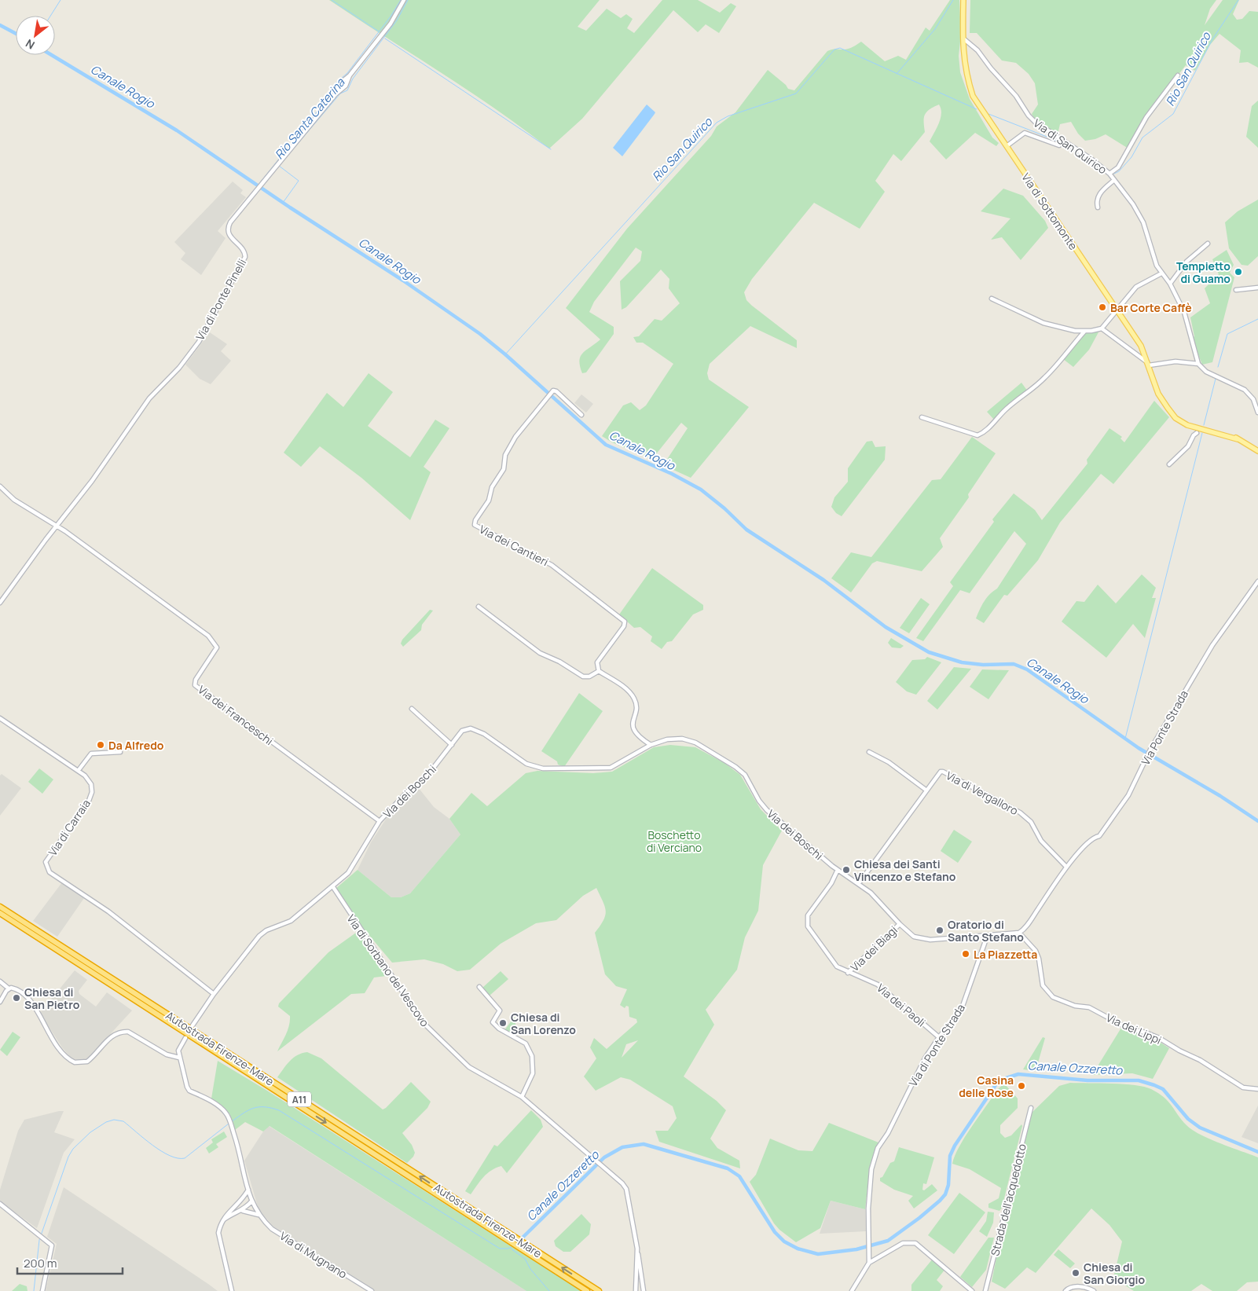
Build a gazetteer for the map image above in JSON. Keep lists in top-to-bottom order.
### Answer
{
  "streets": {
    "highway": ["Autostrada Firenze-Mare", "A11"],
    "main road": ["Via di Sottomonte"],
    "street": [
      "Via di San Quirico",
      "Via di Ponte Pinelli",
      "Via dei Cantieri",
      "Via dei Franceschi",
      "Via Ponte Strada",
      "Via dei Boschi",
      "Via di Vergalloro",
      "Via di Carraia",
      "Via dei Biagi",
      "Via di Sorbano del Vescovo",
      "Via dei Paoli",
      "Via dei Lippi",
      "Via di Ponte Strada",
      "Strada dell'acquedotto",
      "Via di Mugnano"
    ]
  },
  "crossings": [
    ["Via di San Quirico", "Via di Sottomonte"],
    ["Via di Ponte Pinelli", "Via dei Franceschi"],
    ["Via dei Franceschi", "Via dei Boschi"],
    ["Via Ponte Strada", "Via di Vergalloro"],
    ["Via dei Boschi", "Via di Vergalloro"],
    ["Via dei Boschi", "Via di Carraia"],
    ["Via dei Boschi", "Via dei Biagi"],
    ["Via dei Boschi", "Via di Sorbano del Vescovo"],
    ["Via dei Boschi", "Via dei Paoli"],
    ["Via dei Boschi", "Via di Ponte Strada"],
    ["Via dei Biagi", "Via dei Paoli"],
    ["Via dei Paoli", "Via di Ponte Strada"]
  ],
  "water": [
    "Rio San Quirico",
    "Canale Rogio",
    "Rio Santa Caterina",
    "Canale Ozzeretto"
  ],
  "parks": ["Boschetto di Verciano"],
  "places": [
    "Tempietto di Guamo",
    "Bar Corte Caffè",
    "Da Alfredo",
    "Chiesa dei Santi Vincenzo e Stefano",
    "Oratorio di Santo Stefano",
    "La Piazzetta",
    "Chiesa di San Pietro",
    "Chiesa di San Lorenzo",
    "Casina delle Rose",
    "Chiesa di San Giorgio"
  ],
  "scale_bar": "200 m",
  "north": "bottom left"
}
